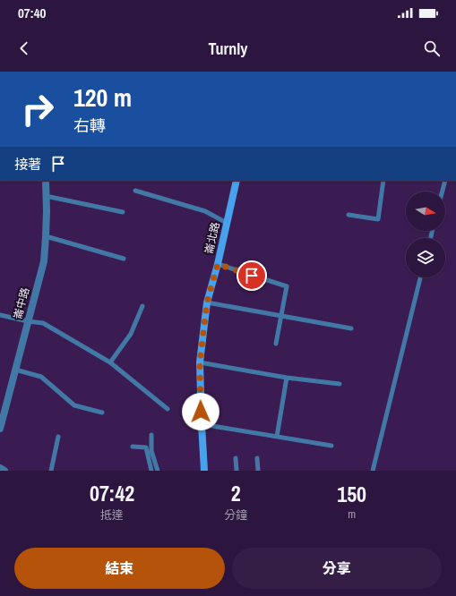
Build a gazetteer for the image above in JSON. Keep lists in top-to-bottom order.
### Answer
{
  "streets": {
    "street": ["崙北路", "崙中路"]
  },
  "north": "right",
  "page": {
    "status": "07:40",
    "header": "Turnly",
    "turn": ["120 m", "右轉"],
    "then": "接著",
    "eta": [
      "07:42",
      "抵達",
      "2",
      "分鐘",
      "150",
      "m"
    ],
    "buttons": ["結束", "分享"]
  }
}
